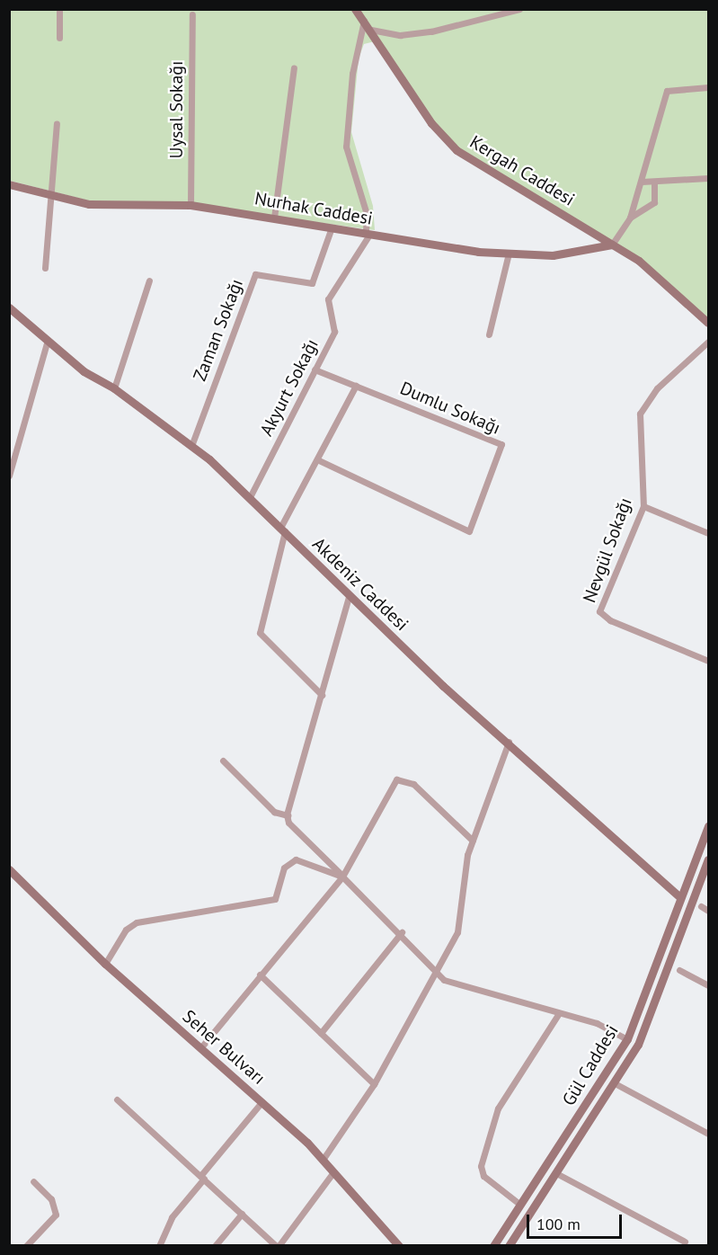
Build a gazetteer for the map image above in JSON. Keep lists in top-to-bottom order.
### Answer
{
  "streets": {
    "street": [
      "Uysal Sokağı",
      "Kergah Caddesi",
      "Nurhak Caddesi",
      "Zaman Sokağı",
      "Akyurt Sokağı",
      "Dumlu Sokağı",
      "Nevgül Sokağı",
      "Akdeniz Caddesi",
      "Seher Bulvarı",
      "Gül Caddesi"
    ]
  },
  "crossings": [
    ["Uysal Sokağı", "Nurhak Caddesi"],
    ["Kergah Caddesi", "Nurhak Caddesi"],
    ["Nurhak Caddesi", "Zaman Sokağı"],
    ["Nurhak Caddesi", "Akyurt Sokağı"],
    ["Zaman Sokağı", "Akdeniz Caddesi"],
    ["Akyurt Sokağı", "Dumlu Sokağı"],
    ["Akyurt Sokağı", "Akdeniz Caddesi"],
    ["Akdeniz Caddesi", "Gül Caddesi"]
  ],
  "scale_bar": "100 m"
}
